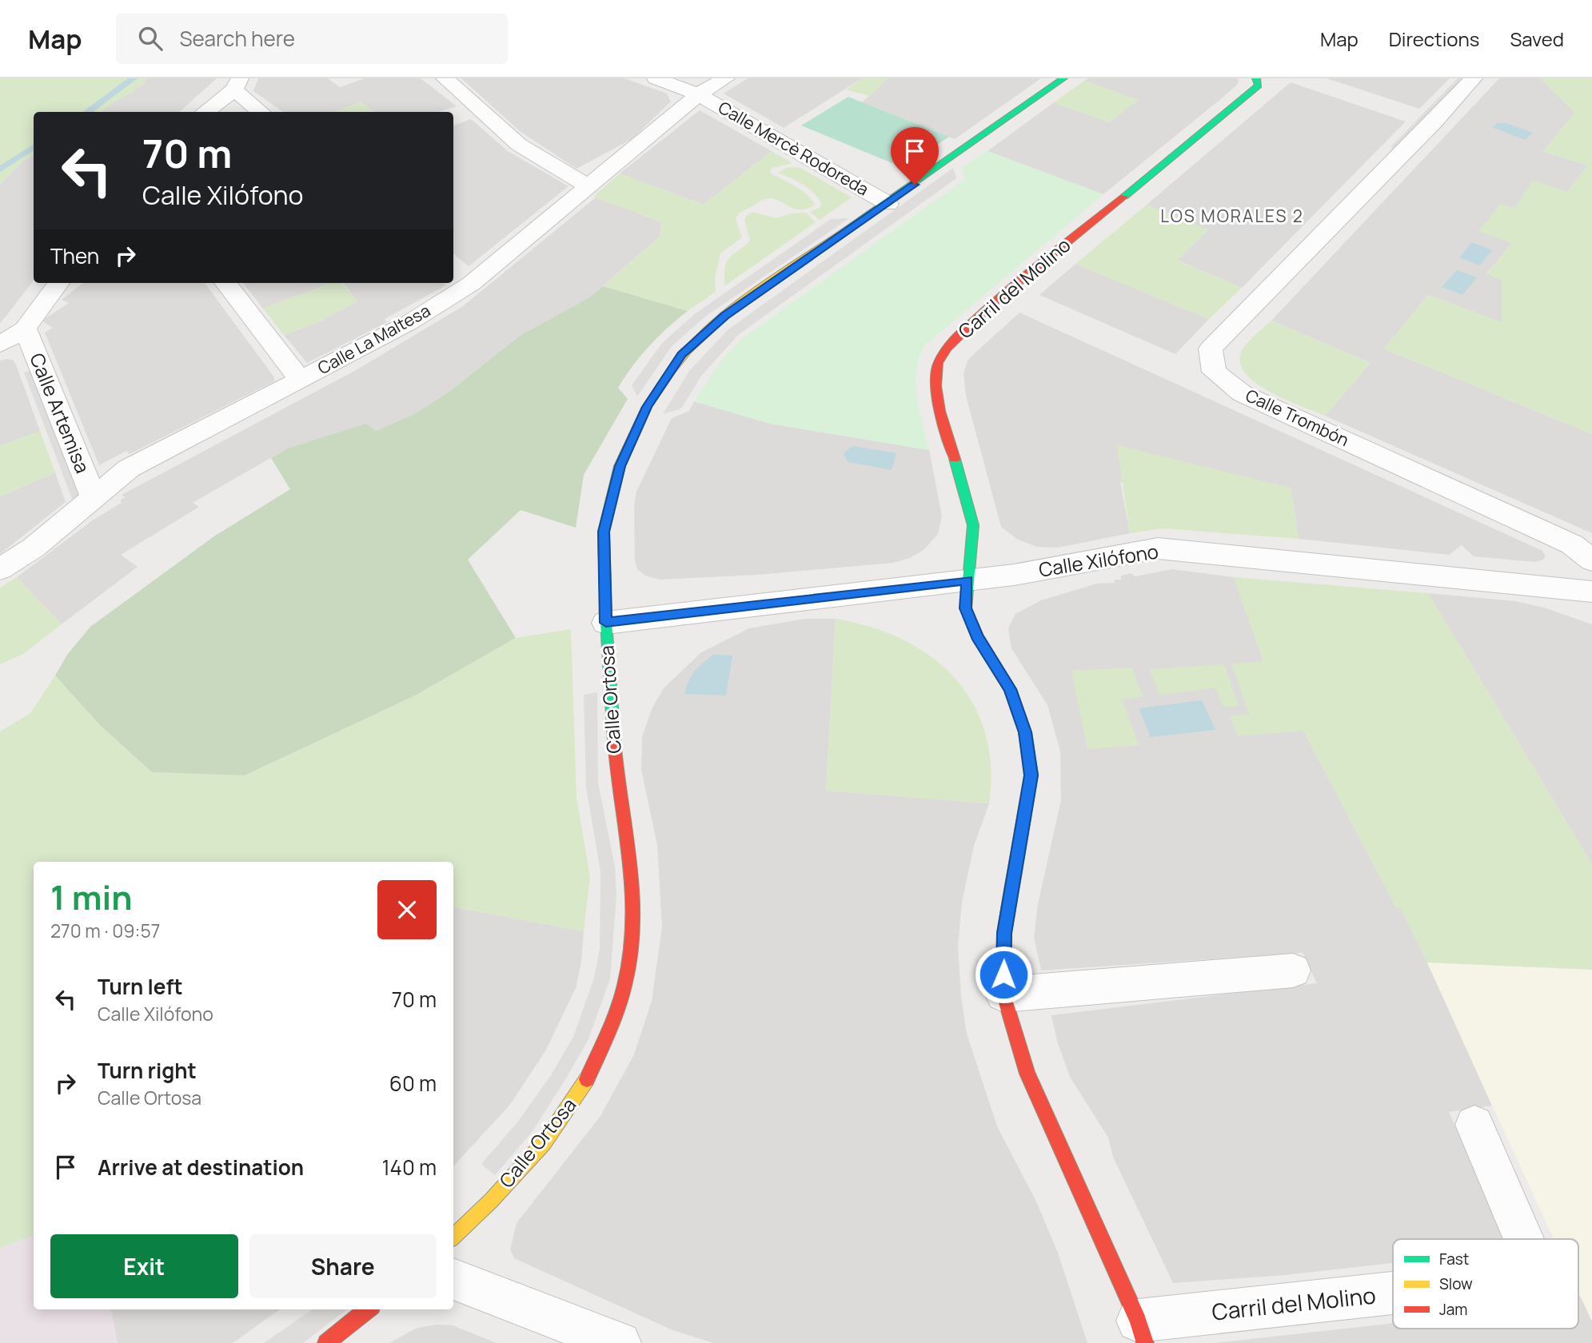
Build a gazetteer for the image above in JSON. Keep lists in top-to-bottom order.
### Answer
{
  "streets": {
    "street": [
      "Calle Mercè Rodoreda",
      "Carril del Molino",
      "Calle La Maltesa",
      "Calle Artemisa",
      "Calle Trombón",
      "Calle Xilófono",
      "Calle Ortosa"
    ]
  },
  "crossings": [
    ["Calle Mercè Rodoreda", "Calle La Maltesa"],
    ["Calle Mercè Rodoreda", "Calle Ortosa"],
    ["Carril del Molino", "Calle Xilófono"],
    ["Calle La Maltesa", "Calle Artemisa"],
    ["Calle Xilófono", "Calle Ortosa"]
  ],
  "districts": ["LOS MORALES 2"],
  "legend": ["Fast", "Slow", "Jam"],
  "page": {
    "header": "Map",
    "search": "Search here",
    "nav": ["Map", "Directions", "Saved"],
    "turn": ["70 m", "Calle Xilófono"],
    "then": "Then",
    "heading": ["1 min", "270 m · 09:57"],
    "list": [
      {
        "name": "Turn left",
        "note": "Calle Xilófono",
        "value": "70 m"
      },
      {
        "name": "Turn right",
        "note": "Calle Ortosa",
        "value": "60 m"
      },
      {
        "name": "Arrive at destination",
        "value": "140 m"
      }
    ],
    "buttons": ["Exit", "Share"]
  }
}
